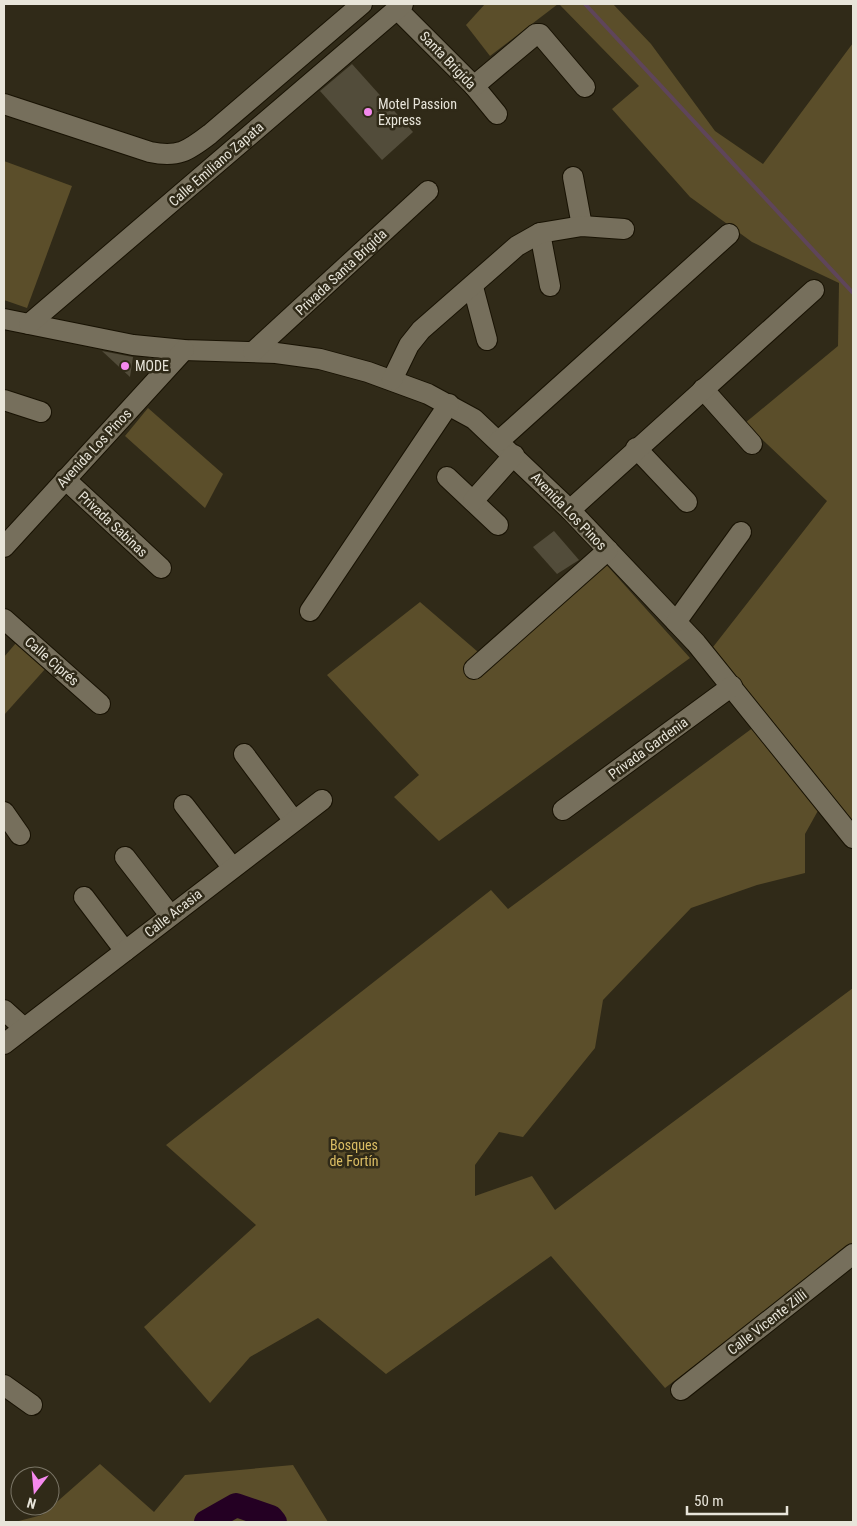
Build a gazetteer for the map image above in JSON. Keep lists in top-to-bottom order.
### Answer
{
  "streets": {
    "street": [
      "Santa Brigida",
      "Calle Emiliano Zapata",
      "Privada Santa Brigida",
      "Avenida Los Pinos",
      "Privada Sabinas",
      "Calle Ciprés",
      "Privada Gardenia",
      "Calle Acasia",
      "Calle Vicente Zilli"
    ]
  },
  "crossings": [
    ["Santa Brigida", "Calle Emiliano Zapata"],
    ["Calle Emiliano Zapata", "Avenida Los Pinos"],
    ["Privada Santa Brigida", "Avenida Los Pinos"],
    ["Avenida Los Pinos", "Privada Sabinas"],
    ["Avenida Los Pinos", "Privada Gardenia"]
  ],
  "parks": ["Bosques de Fortín"],
  "places": ["Motel Passion Express", "MODE"],
  "scale_bar": "50 m",
  "north": "bottom"
}
